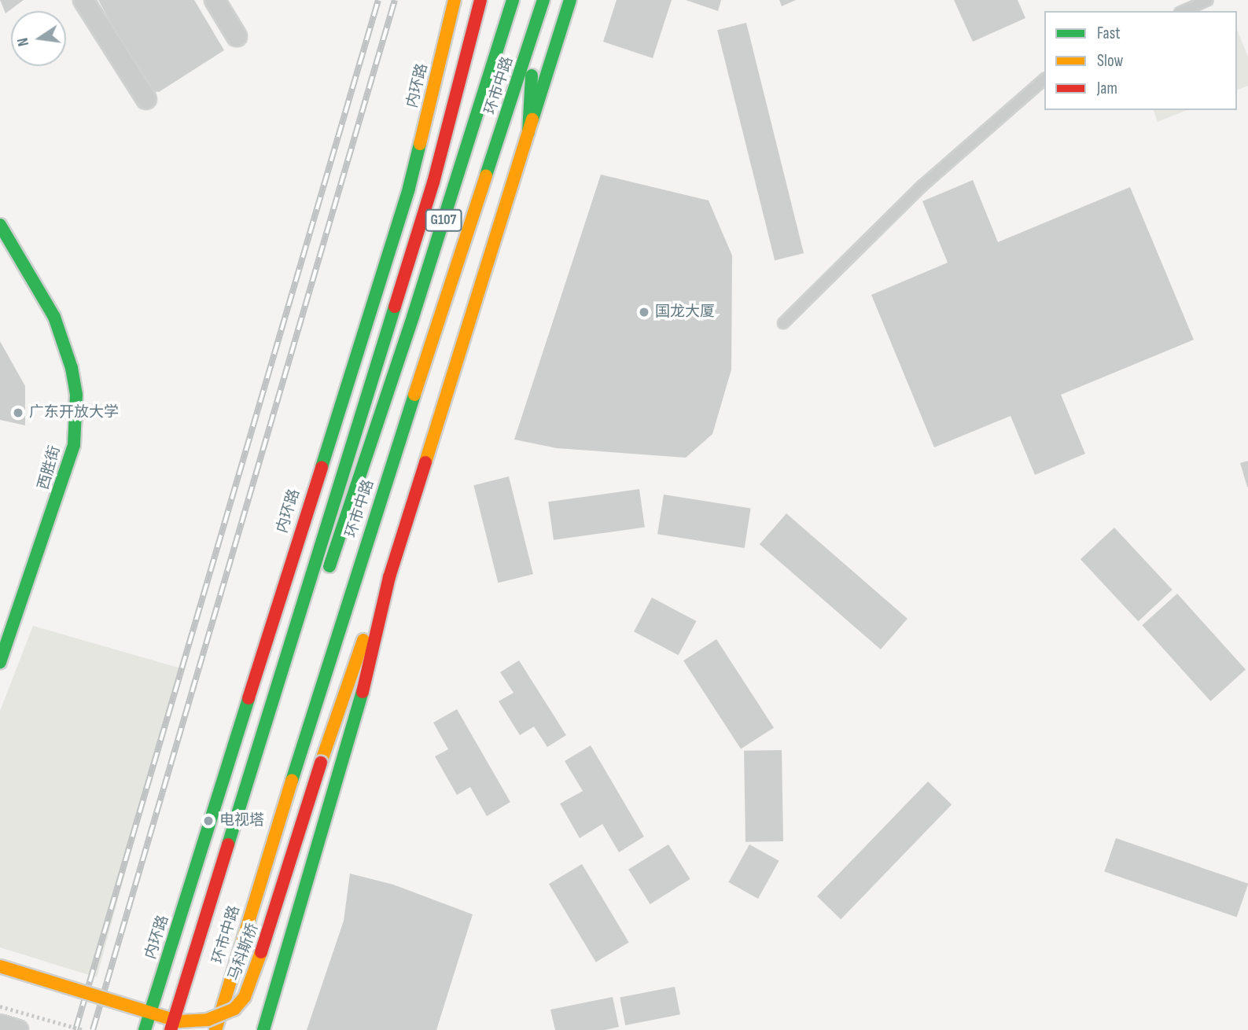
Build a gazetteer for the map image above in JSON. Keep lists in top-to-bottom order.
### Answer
{
  "streets": {
    "main road": [
      "内环路",
      "环市中路",
      "G107",
      "西胜街",
      "马科斯桥"
    ]
  },
  "places": ["国龙大厦", "广东开放大学", "电视塔"],
  "legend": ["Fast", "Slow", "Jam"],
  "north": "left"
}
